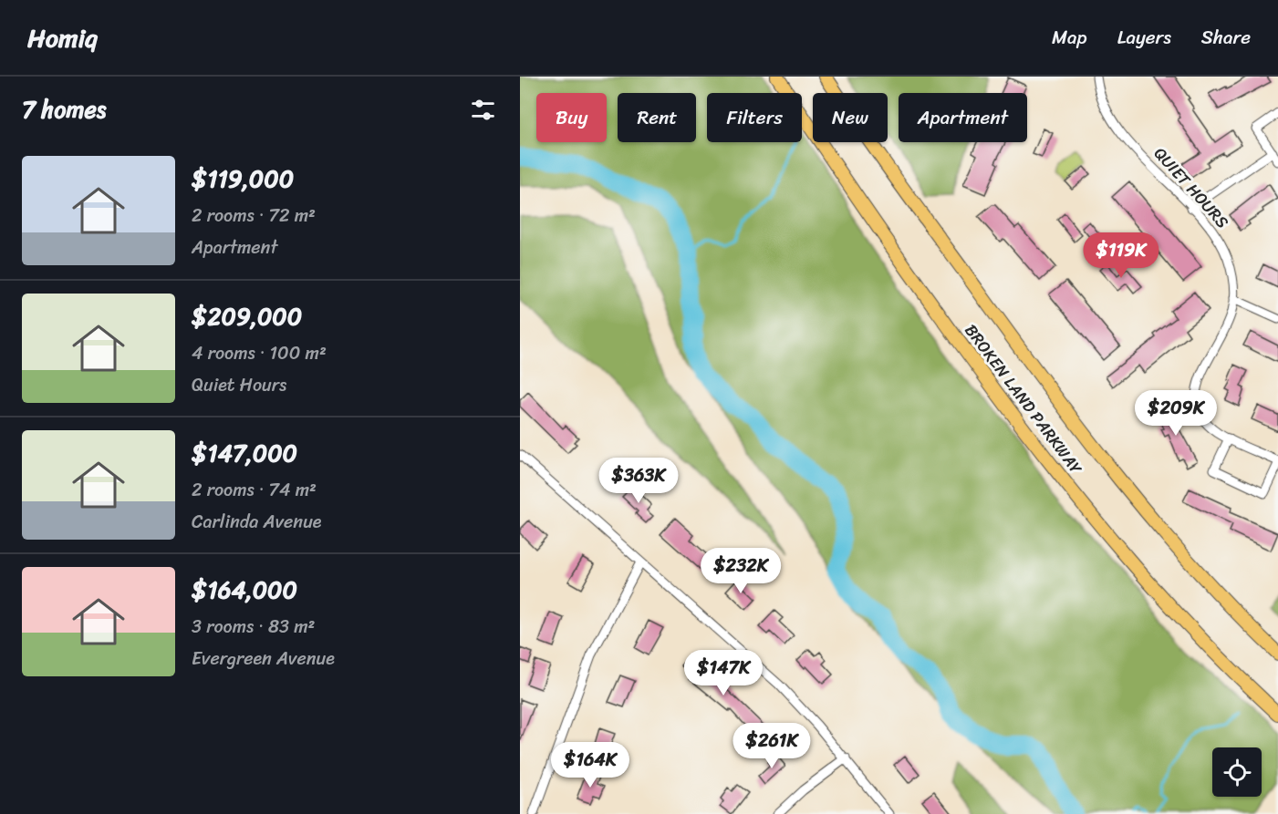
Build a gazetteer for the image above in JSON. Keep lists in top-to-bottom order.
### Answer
{
  "streets": {
    "main road": ["BROKEN LAND PARKWAY"],
    "street": ["QUIET HOURS"]
  },
  "page": {
    "header": "Homiq",
    "nav": ["Map", "Layers", "Share"],
    "heading": "7 homes",
    "chip": [
      "Buy",
      "Rent",
      "Filters",
      "New",
      "Apartment"
    ],
    "list": [
      {
        "name": "$119,000",
        "note": "2 rooms · 72 m² · Apartment"
      },
      {
        "name": "$209,000",
        "note": "4 rooms · 100 m² · Quiet Hours"
      },
      {
        "name": "$147,000",
        "note": "2 rooms · 74 m² · Carlinda Avenue"
      },
      {
        "name": "$164,000",
        "note": "3 rooms · 83 m² · Evergreen Avenue"
      }
    ],
    "price": [
      "$119K",
      "$209K",
      "$363K",
      "$232K",
      "$147K",
      "$261K",
      "$164K"
    ]
  }
}
